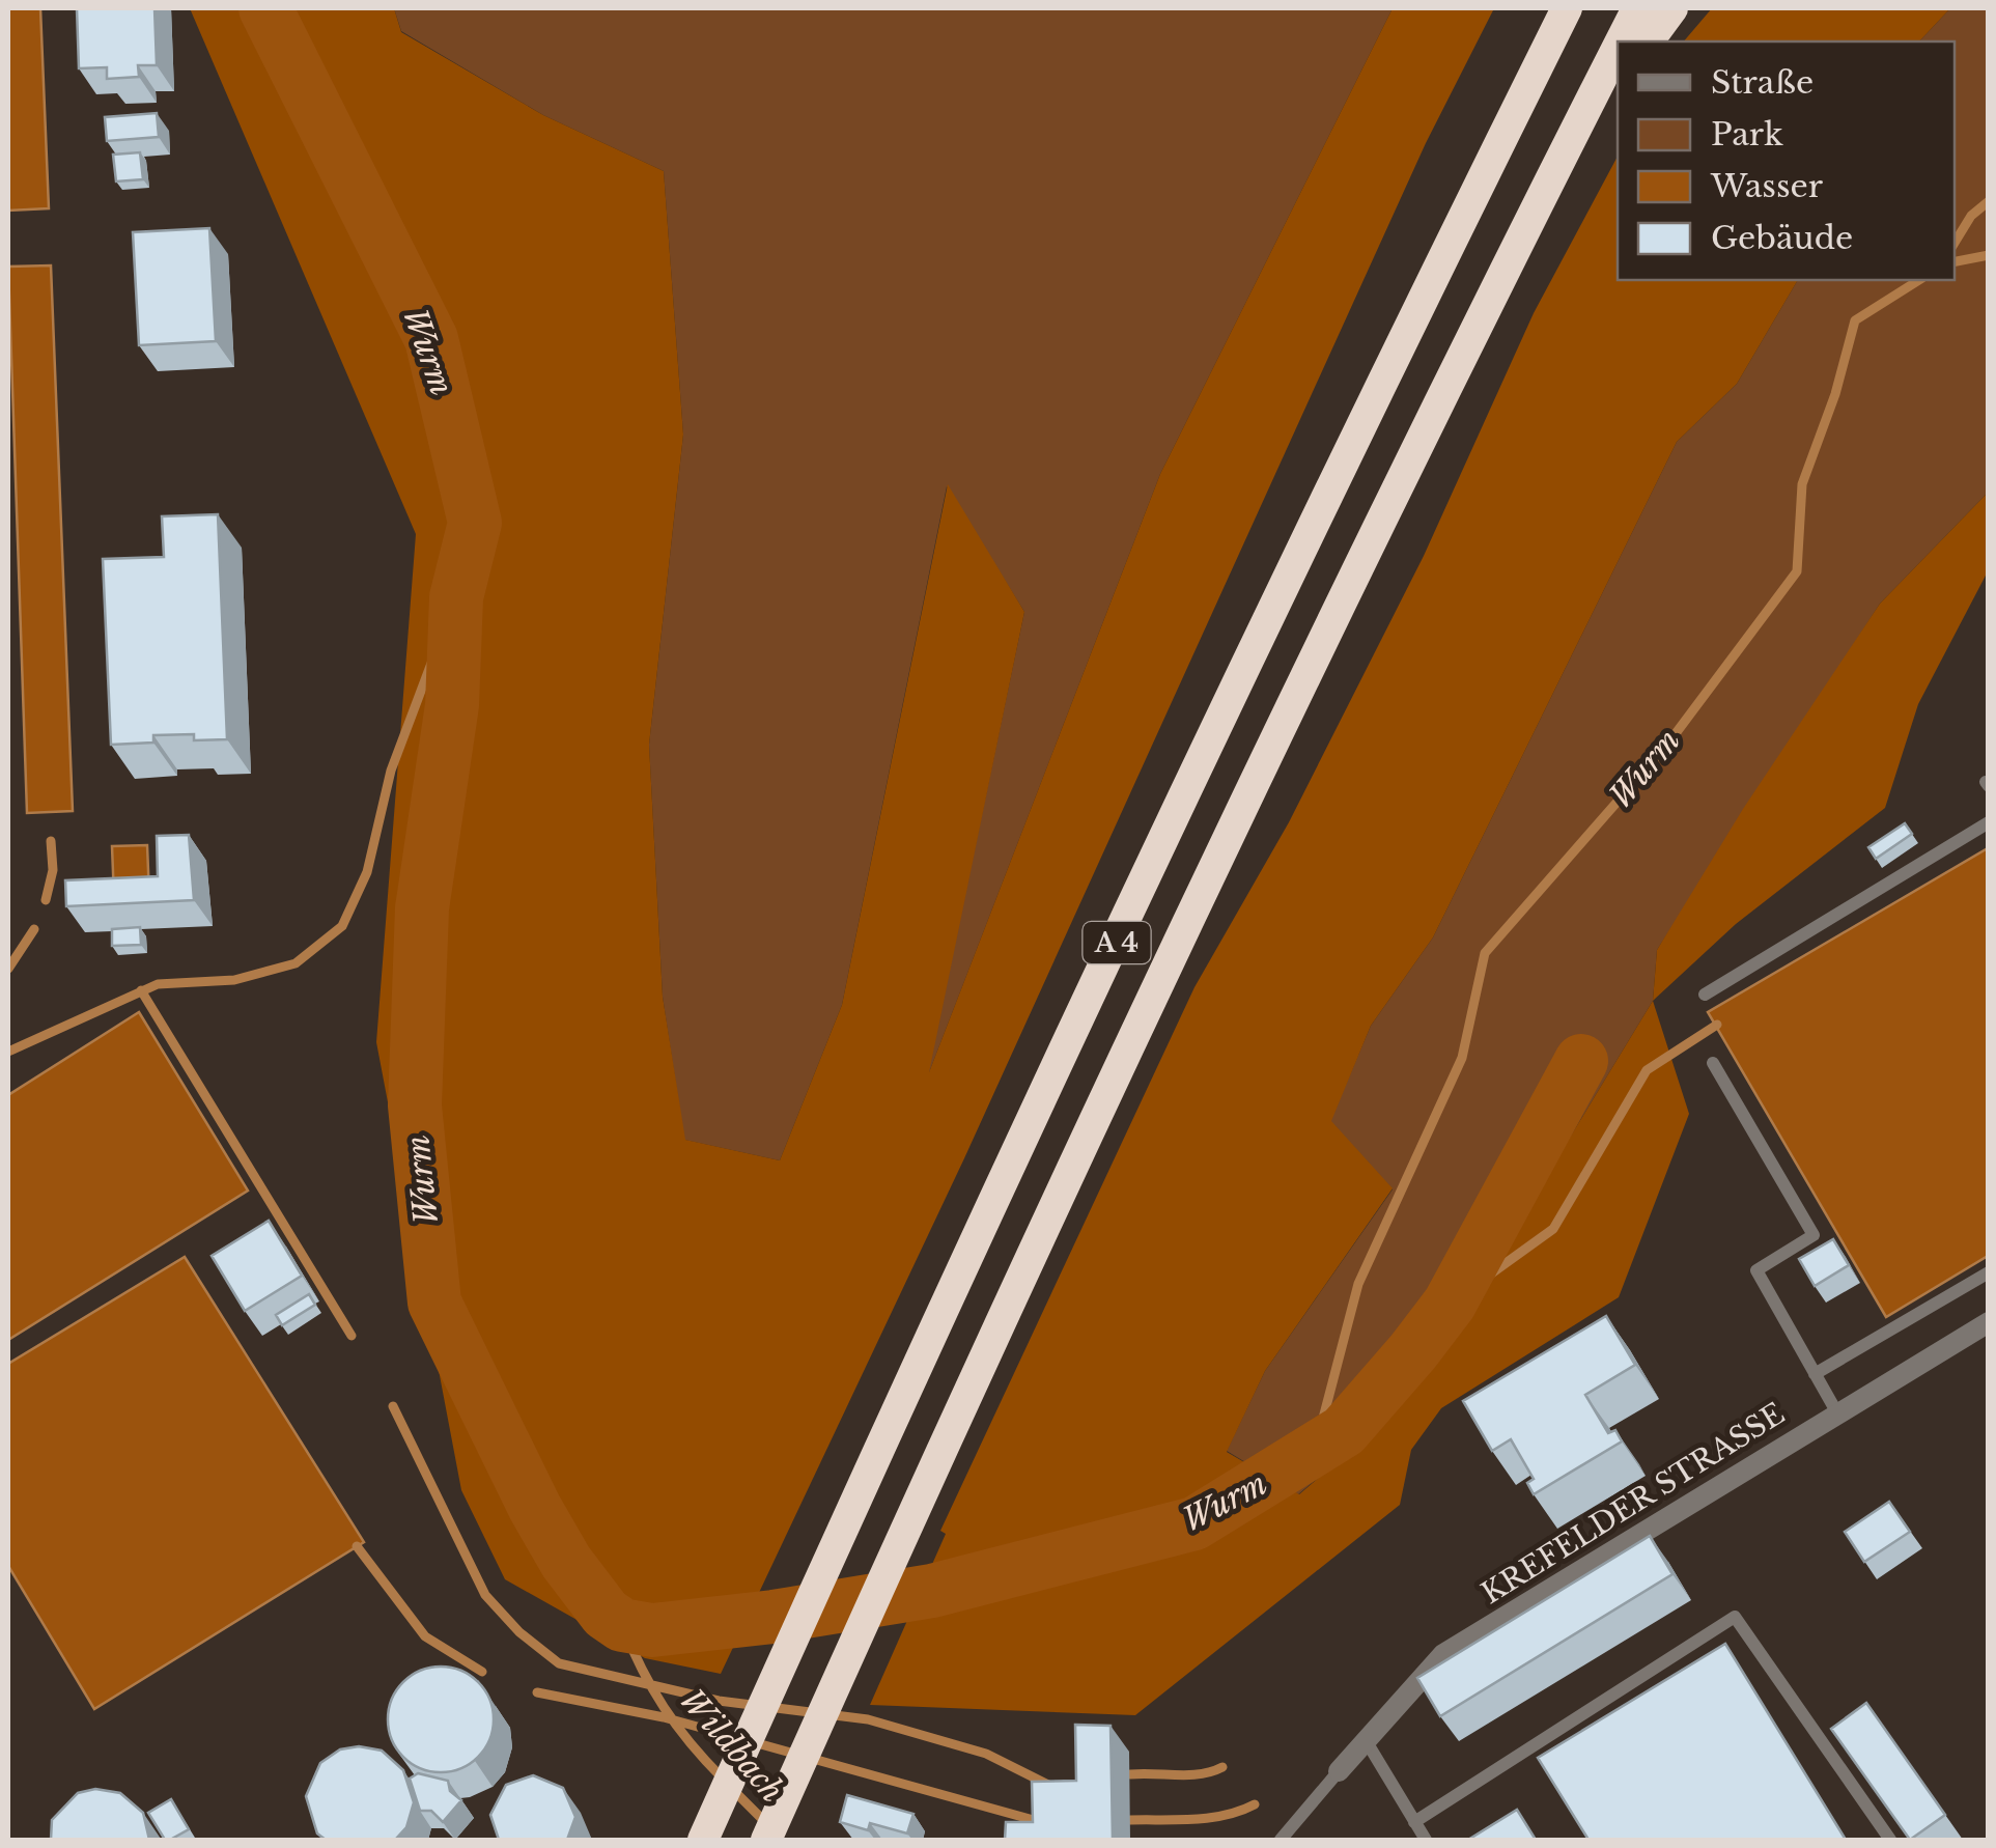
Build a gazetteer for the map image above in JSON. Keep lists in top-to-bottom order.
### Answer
{
  "streets": {
    "highway": ["A 4"],
    "street": ["KREFELDER STRASSE"]
  },
  "water": ["Wurm", "Wildbach"],
  "legend": [
    "Straße",
    "Park",
    "Wasser",
    "Gebäude"
  ]
}
